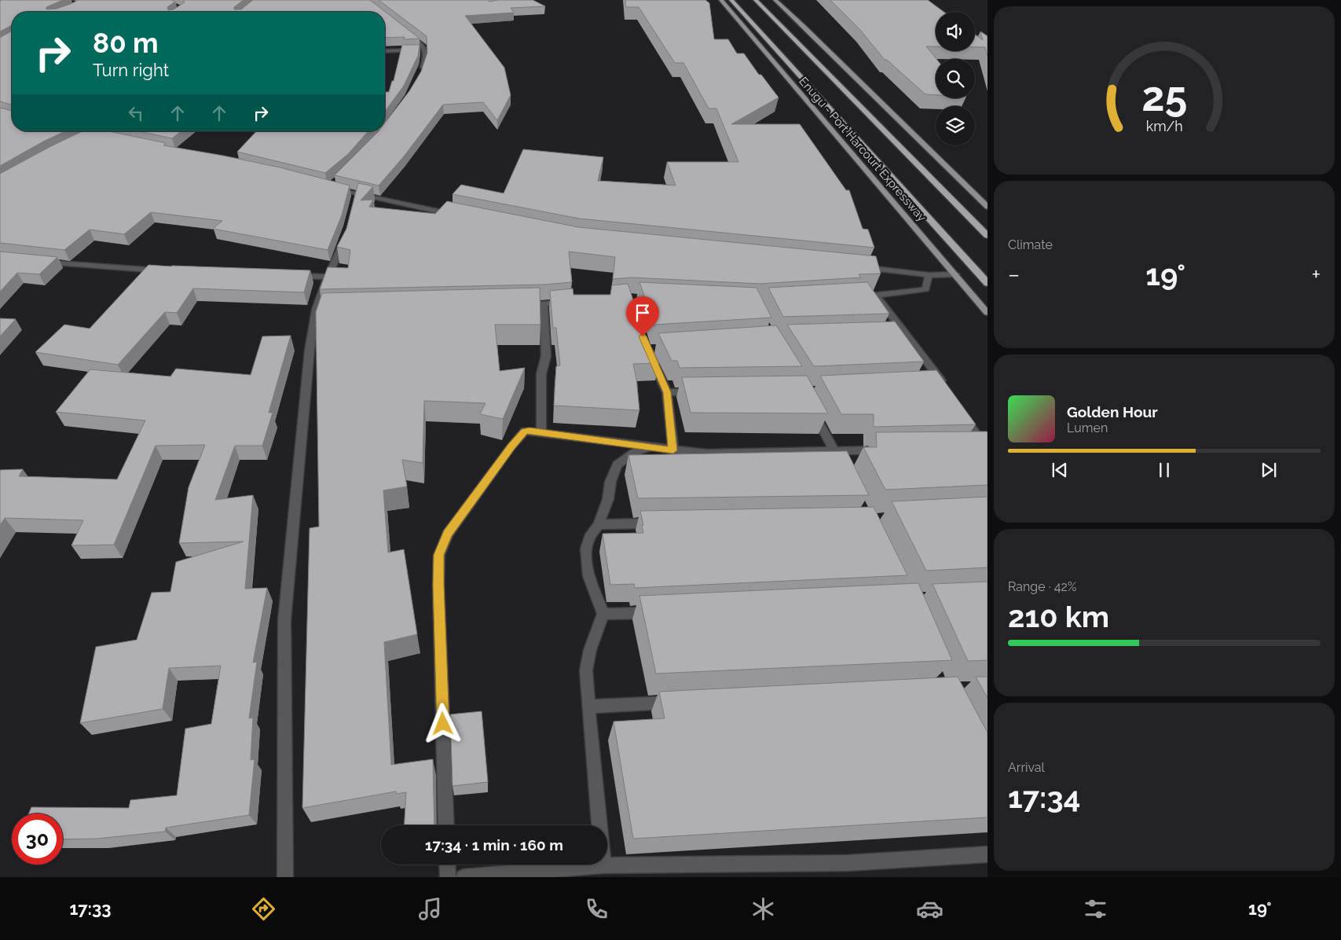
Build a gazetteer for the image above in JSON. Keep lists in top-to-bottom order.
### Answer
{
  "streets": {
    "highway": ["Enugu - Port Harcourt Expressway"]
  },
  "page": {
    "turn": ["80 m", "Turn right"],
    "tile": [
      "Climate",
      ["Range · 42%", "210 km"],
      ["Arrival", "17:34"]
    ],
    "heat": ["−", "19°", "+"],
    "song": ["Golden Hour", "Lumen"],
    "limit": "30",
    "trip": "17:34 · 1 min · 160 m",
    "tabs": ["17:33", "19°"],
    "gauge": ["25", "km/h"]
  }
}
